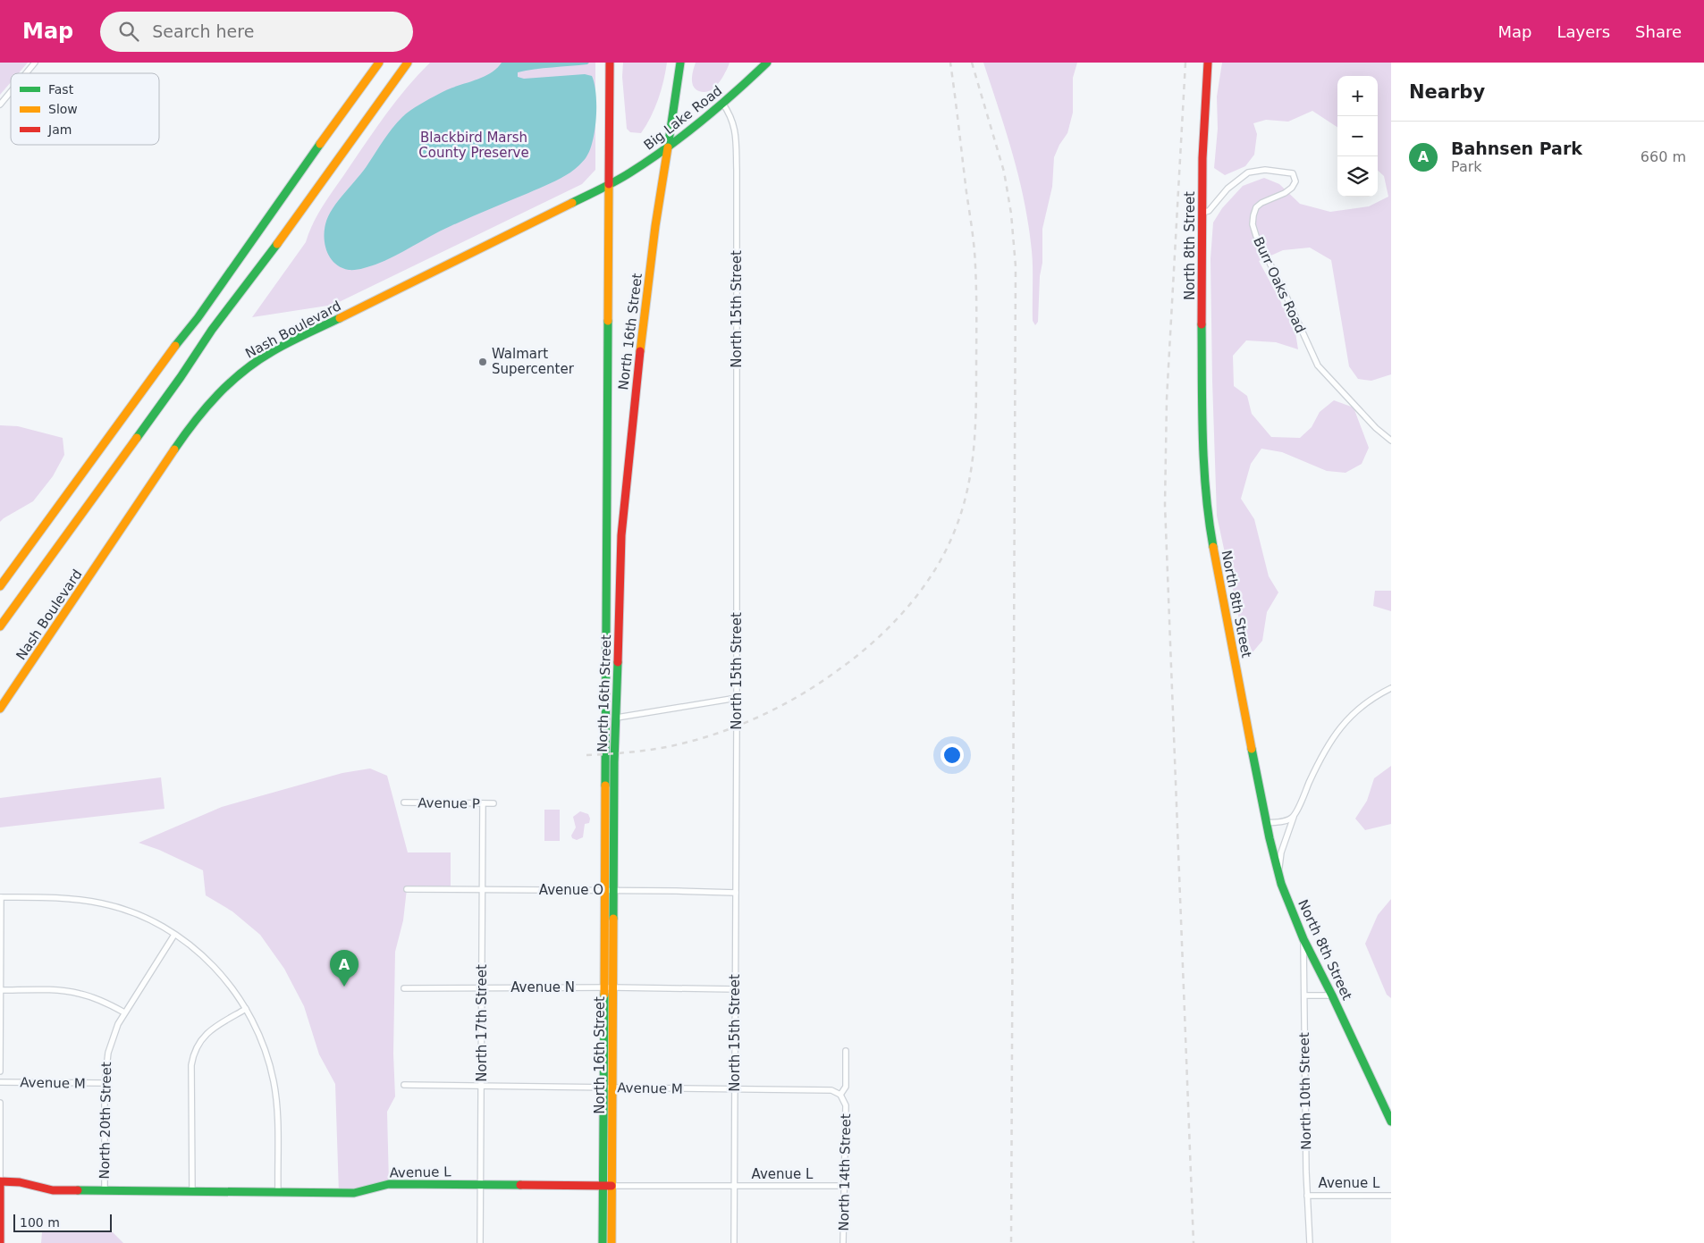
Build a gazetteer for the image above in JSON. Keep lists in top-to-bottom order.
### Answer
{
  "streets": {
    "main road": [
      "Big Lake Road",
      "North 8th Street",
      "Nash Boulevard",
      "North 16th Street",
      "Avenue L"
    ],
    "street": [
      "Burr Oaks Road",
      "North 15th Street",
      "Avenue P",
      "Avenue O",
      "Avenue N",
      "North 17th Street",
      "Avenue M",
      "North 10th Street",
      "North 20th Street",
      "North 14th Street"
    ]
  },
  "crossings": [
    ["Big Lake Road", "North 15th Street"],
    ["Big Lake Road", "Nash Boulevard"],
    ["Big Lake Road", "North 16th Street"],
    ["North 8th Street", "Burr Oaks Road"],
    ["North 8th Street", "North 10th Street"],
    ["North 15th Street", "Avenue O"],
    ["North 15th Street", "Avenue N"],
    ["North 15th Street", "Avenue M"],
    ["North 15th Street", "Avenue L"],
    ["Nash Boulevard", "North 16th Street"],
    ["North 16th Street", "Avenue O"],
    ["North 16th Street", "Avenue N"],
    ["North 16th Street", "Avenue M"],
    ["North 16th Street", "Avenue L"],
    ["Avenue P", "North 17th Street"],
    ["Avenue O", "North 17th Street"],
    ["Avenue N", "North 17th Street"],
    ["North 17th Street", "Avenue M"],
    ["North 17th Street", "Avenue L"],
    ["Avenue M", "North 20th Street"],
    ["Avenue M", "North 14th Street"],
    ["North 10th Street", "Avenue L"],
    ["North 20th Street", "Avenue L"],
    ["Avenue L", "North 14th Street"]
  ],
  "parks": ["Blackbird Marsh County Preserve"],
  "places": ["Walmart Supercenter"],
  "legend": ["Fast", "Slow", "Jam"],
  "scale_bar": "100 m",
  "page": {
    "header": "Map",
    "search": "Search here",
    "nav": ["Map", "Layers", "Share"],
    "heading": "Nearby",
    "map_buttons": ["+", "−"],
    "list": [
      {
        "mark": "A",
        "name": "Bahnsen Park",
        "note": "Park",
        "value": "660 m"
      }
    ],
    "pins": "A",
    "scale": "100 m"
  }
}
